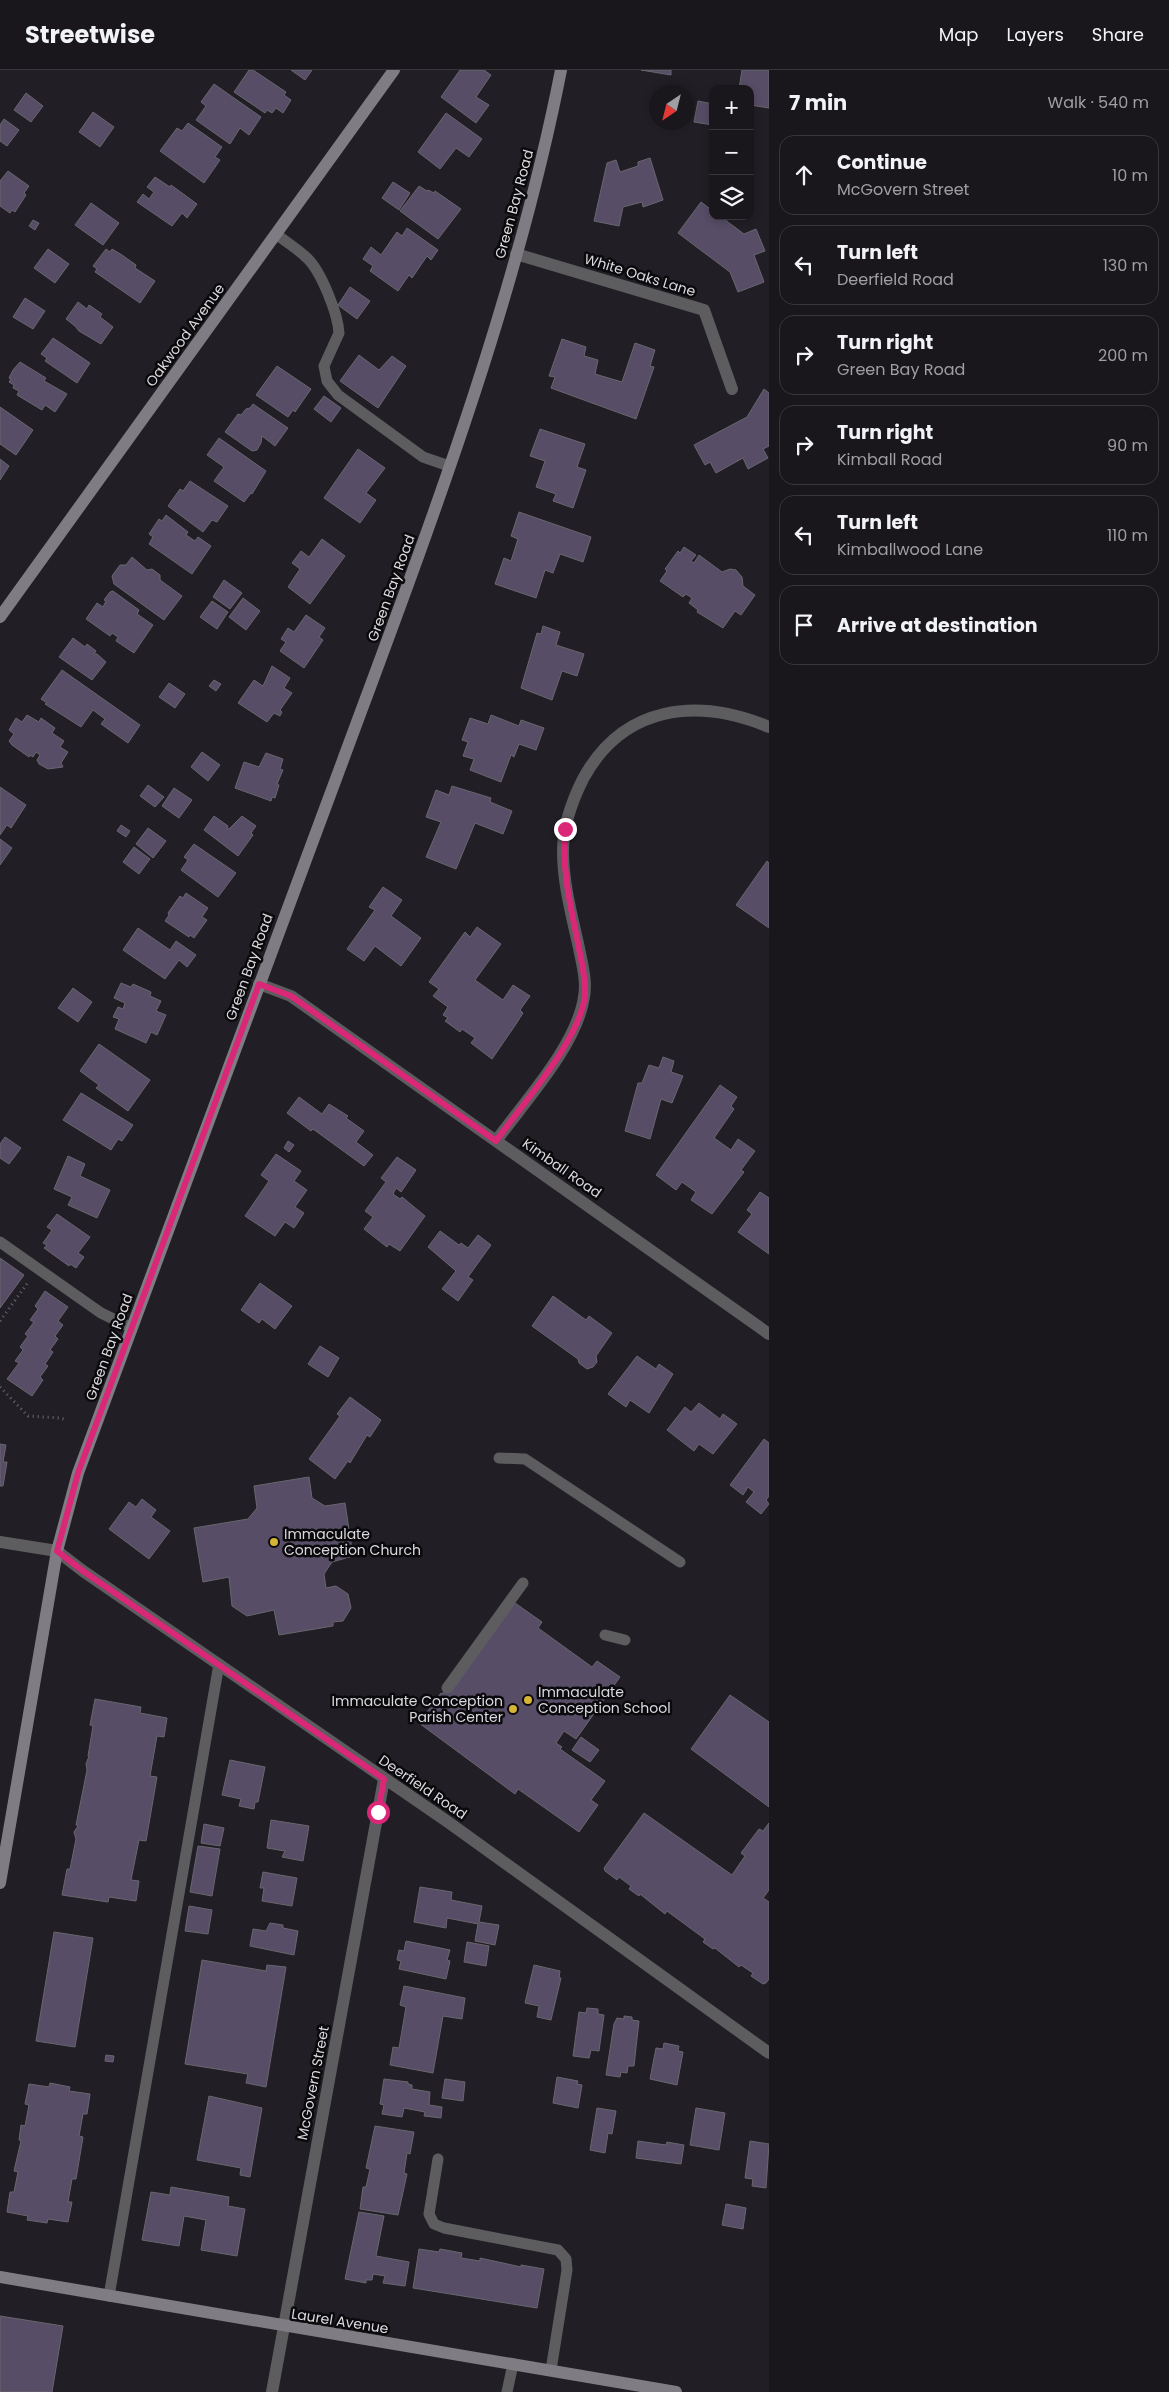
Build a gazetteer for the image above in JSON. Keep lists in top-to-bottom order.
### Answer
{
  "streets": {
    "main road": ["Green Bay Road", "Oakwood Avenue", "Laurel Avenue"],
    "street": [
      "White Oaks Lane",
      "Kimball Road",
      "Deerfield Road",
      "McGovern Street"
    ]
  },
  "crossings": [
    ["Green Bay Road", "White Oaks Lane"],
    ["Green Bay Road", "Kimball Road"],
    ["Green Bay Road", "Deerfield Road"],
    ["Deerfield Road", "McGovern Street"],
    ["McGovern Street", "Laurel Avenue"]
  ],
  "places": ["Immaculate Conception Church", "Immaculate Conception School", "Immaculate Conception Parish Center"],
  "north": "bottom left",
  "page": {
    "header": "Streetwise",
    "nav": ["Map", "Layers", "Share"],
    "heading": ["7 min", "Walk · 540 m"],
    "map_buttons": ["+", "−"],
    "list": [
      ["Continue", "McGovern Street", "10 m"],
      ["Turn left", "Deerfield Road", "130 m"],
      ["Turn right", "Green Bay Road", "200 m"],
      ["Turn right", "Kimball Road", "90 m"],
      ["Turn left", "Kimballwood Lane", "110 m"],
      "Arrive at destination"
    ]
  }
}
